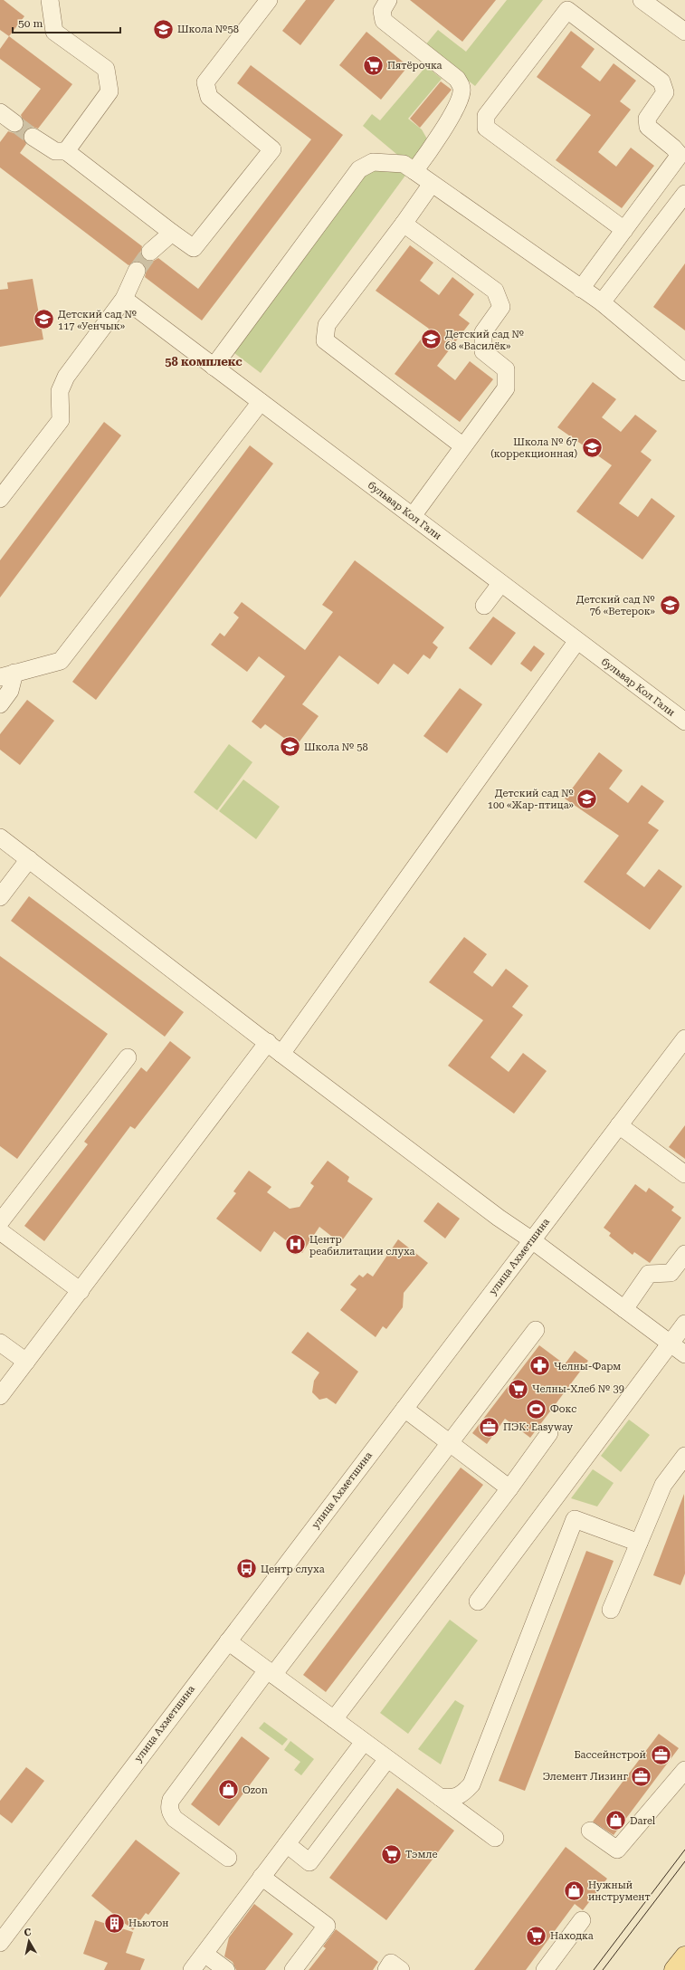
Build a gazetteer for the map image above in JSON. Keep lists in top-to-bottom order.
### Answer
{
  "streets": {
    "street": ["бульвар Кол Гали", "улица Ахметшина"]
  },
  "districts": ["58 комплекс"],
  "places": {
    "school or university": [
      "Школа №58",
      "Детский сад № 117 «Уенчык»",
      "Детский сад № 68 «Василёк»",
      "Школа № 67 (коррекционная)",
      "Детский сад № 76 «Ветерок»",
      "Школа № 58",
      "Детский сад № 100 «Жар-птица»"
    ],
    "supermarket": [
      "Пятёрочка",
      "Челны-Хлеб № 39",
      "Тэмле",
      "Находка"
    ],
    "hospital": ["Центр реабилитации слуха"],
    "pharmacy": ["Челны-Фарм"],
    "sports": ["Фокс"],
    "office": ["ПЭК: Easyway", "Бассейнстрой", "Элемент Лизинг"],
    "bus stop": ["Центр слуха"],
    "shop": ["Ozon", "Darel", "Нужный инструмент"],
    "building": ["Ньютон"]
  },
  "scale_bar": "50 m",
  "north": "top"
}
